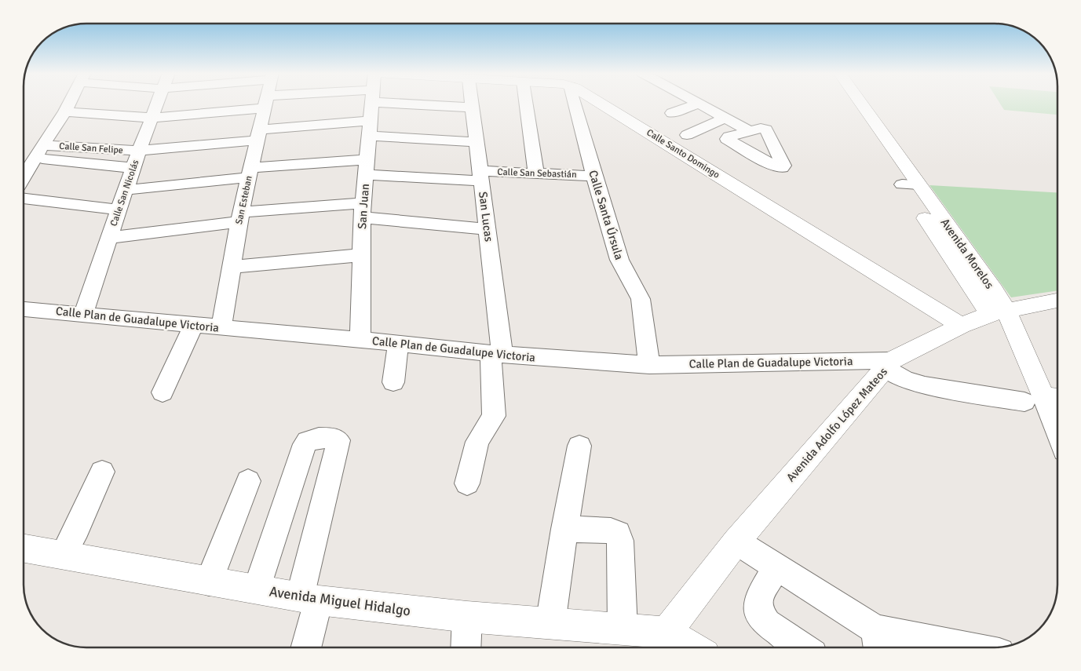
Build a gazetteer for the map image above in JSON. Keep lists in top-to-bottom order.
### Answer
{
  "streets": {
    "main road": [
      "Calle Santo Domingo",
      "Avenida Morelos",
      "Avenida Adolfo López Mateos",
      "Avenida Miguel Hidalgo"
    ],
    "street": [
      "Calle San Felipe",
      "Calle San Sebastián",
      "Calle San Nicolás",
      "San Esteban",
      "San Juan",
      "Calle Santa Úrsula",
      "San Lucas",
      "Calle Plan de Guadalupe Victoria"
    ]
  },
  "crossings": [
    ["Calle San Felipe", "Calle San Nicolás"],
    ["Calle San Felipe", "San Esteban"],
    ["Calle San Felipe", "San Juan"],
    ["Calle San Felipe", "San Lucas"],
    ["Calle Santo Domingo", "Avenida Adolfo López Mateos"],
    ["Calle San Sebastián", "Calle San Nicolás"],
    ["Calle San Sebastián", "San Esteban"],
    ["Calle San Sebastián", "San Juan"],
    ["Calle San Sebastián", "Calle Santa Úrsula"],
    ["Calle San Sebastián", "San Lucas"],
    ["Calle San Nicolás", "Calle Plan de Guadalupe Victoria"],
    ["San Esteban", "Calle Plan de Guadalupe Victoria"],
    ["San Juan", "Calle Plan de Guadalupe Victoria"],
    ["Calle Santa Úrsula", "Calle Plan de Guadalupe Victoria"],
    ["San Lucas", "Calle Plan de Guadalupe Victoria"],
    ["Avenida Morelos", "Avenida Adolfo López Mateos"],
    ["Calle Plan de Guadalupe Victoria", "Avenida Adolfo López Mateos"],
    ["Avenida Adolfo López Mateos", "Avenida Miguel Hidalgo"]
  ]
}
